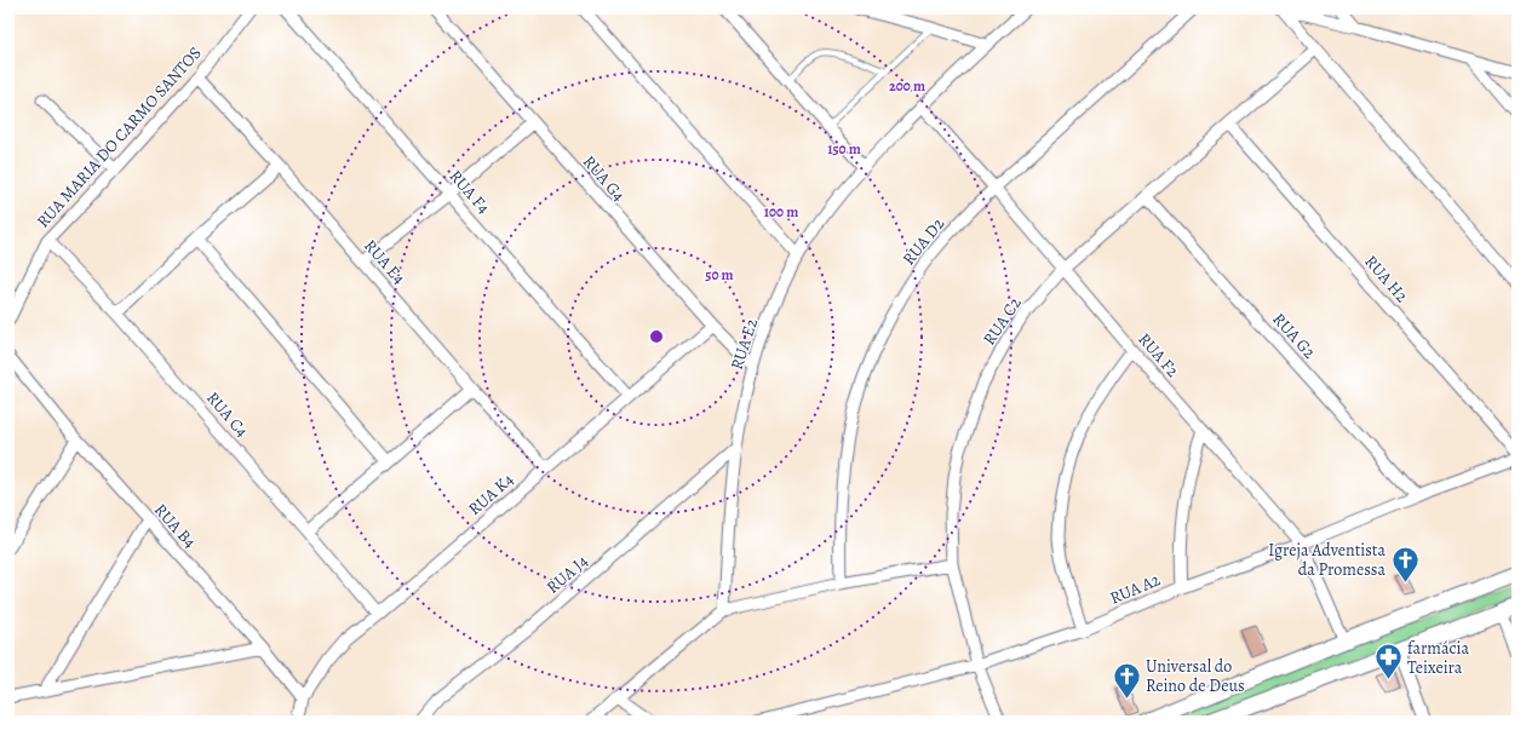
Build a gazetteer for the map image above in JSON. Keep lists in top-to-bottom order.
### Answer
{
  "streets": {
    "street": [
      "RUA MARIA DO CARMO SANTOS",
      "RUA G4",
      "RUA F4",
      "RUA D2",
      "RUA E4",
      "RUA H2",
      "RUA C2",
      "RUA G2",
      "RUA E2",
      "RUA F2",
      "RUA C4",
      "RUA K4",
      "RUA B4",
      "RUA J4",
      "RUA A2"
    ]
  },
  "crossings": [
    ["RUA MARIA DO CARMO SANTOS", "RUA E4"],
    ["RUA MARIA DO CARMO SANTOS", "RUA C4"],
    ["RUA G4", "RUA E2"],
    ["RUA G4", "RUA K4"],
    ["RUA F4", "RUA K4"],
    ["RUA D2", "RUA F2"],
    ["RUA E4", "RUA K4"],
    ["RUA H2", "RUA C2"],
    ["RUA C2", "RUA G2"],
    ["RUA C2", "RUA F2"],
    ["RUA C2", "RUA A2"],
    ["RUA G2", "RUA A2"],
    ["RUA E2", "RUA F2"],
    ["RUA E2", "RUA J4"],
    ["RUA F2", "RUA A2"],
    ["RUA C4", "RUA K4"],
    ["RUA K4", "RUA B4"]
  ],
  "places": {
    "church": ["Igreja Adventista da Promessa", "Universal do Reino de Deus"],
    "pharmacy": ["farmácia Teixeira"]
  },
  "rings": [
    "200 m",
    "150 m",
    "100 m",
    "50 m"
  ]
}
